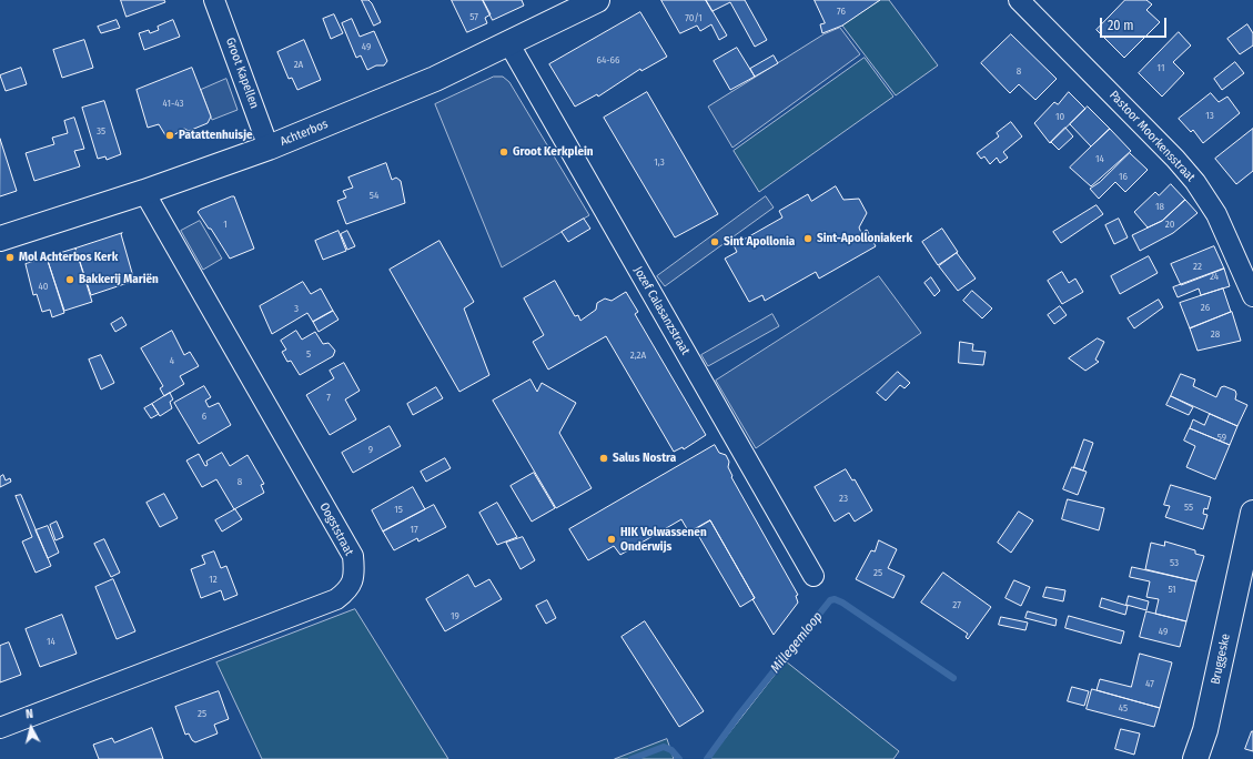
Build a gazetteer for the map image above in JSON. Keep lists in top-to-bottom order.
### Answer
{
  "streets": {
    "street": [
      "Groot Kapellen",
      "Achterbos",
      "Pastoor Moorkensstraat",
      "Jozef Calasanzstraat",
      "Oogststraat",
      "Bruggeske"
    ]
  },
  "crossings": [
    ["Groot Kapellen", "Achterbos"],
    ["Achterbos", "Jozef Calasanzstraat"],
    ["Achterbos", "Oogststraat"]
  ],
  "water": ["Millegemloop"],
  "places": [
    "Patattenhuisje",
    "Groot Kerkplein",
    "Sint-Apolloniakerk",
    "Sint Apollonia",
    "Mol Achterbos Kerk",
    "Bakkerij Mariën",
    "Salus Nostra",
    "HIK Volwassenen Onderwijs"
  ],
  "house_numbers": [
    "76",
    "57",
    "70/1",
    "49",
    "64-66",
    "2A",
    "11",
    "8",
    "41-43",
    "13",
    "10",
    "35",
    "14",
    "1,3",
    "16",
    "54",
    "18",
    "1",
    "20",
    "22",
    "24",
    "40",
    "26",
    "3",
    "28",
    "5",
    "2,2A",
    "4",
    "7",
    "6",
    "59",
    "9",
    "8",
    "23",
    "55",
    "15",
    "17",
    "53",
    "25",
    "12",
    "51",
    "27",
    "19",
    "49",
    "14",
    "47",
    "45",
    "25"
  ],
  "scale_bar": "20 m",
  "north": "top"
}
